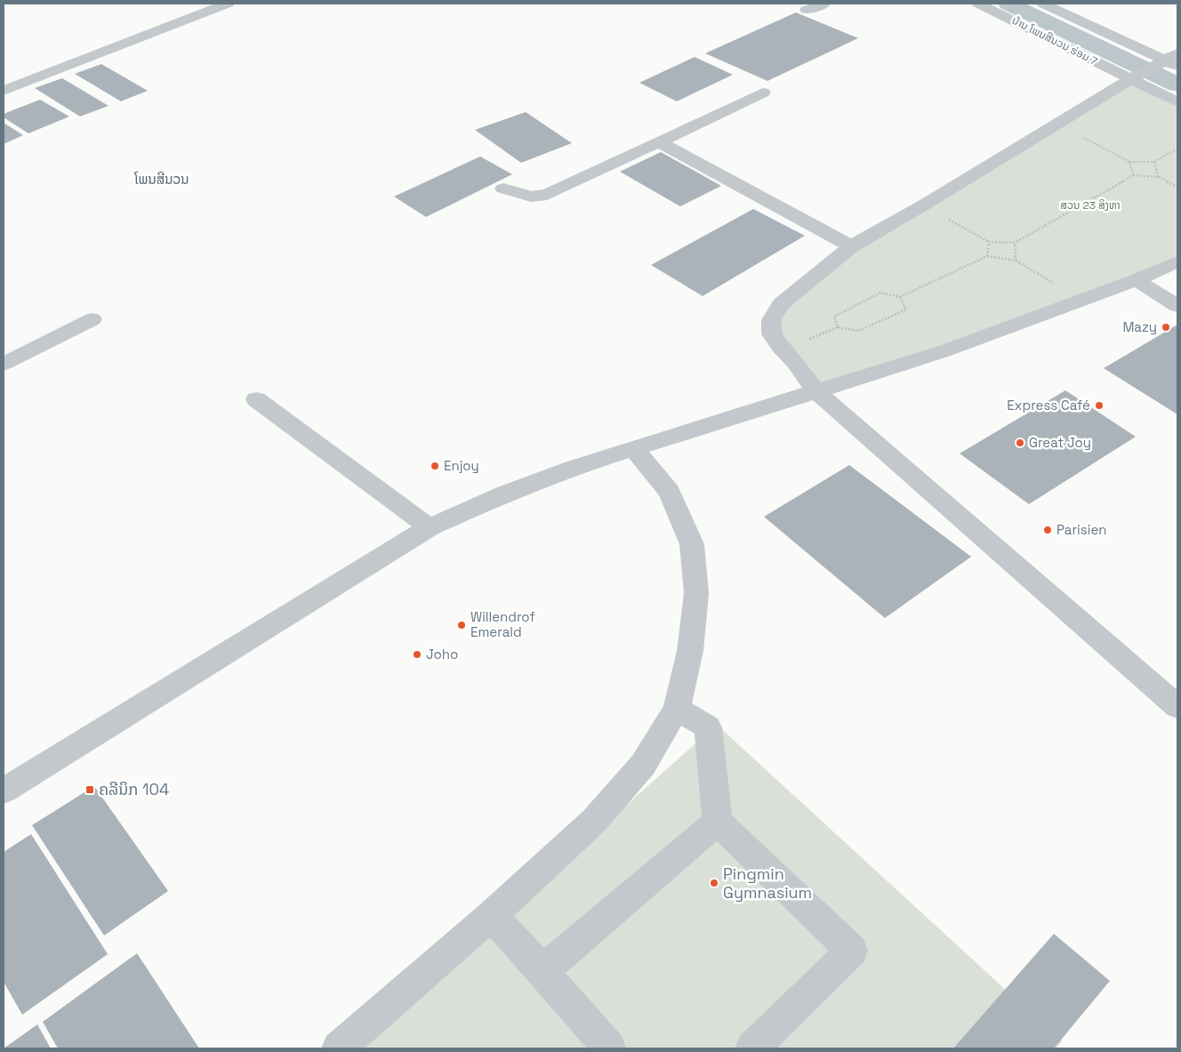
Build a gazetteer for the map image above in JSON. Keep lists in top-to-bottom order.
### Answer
{
  "streets": {
    "street": ["ບ້ານ ໂພນສີນວນ ຮ່ອມ 7"]
  },
  "districts": ["ໂພນສີນວນ"],
  "parks": ["ສວນ 23 ສິງຫາ"],
  "places": {
    "other": [
      "Mazy",
      "Express Café",
      "Great Joy",
      "Enjoy",
      "Parisien",
      "Willendrof Emerald",
      "Joho",
      "Pingmin Gymnasium"
    ],
    "transit": ["ຄລີນິກ 104"]
  }
}
